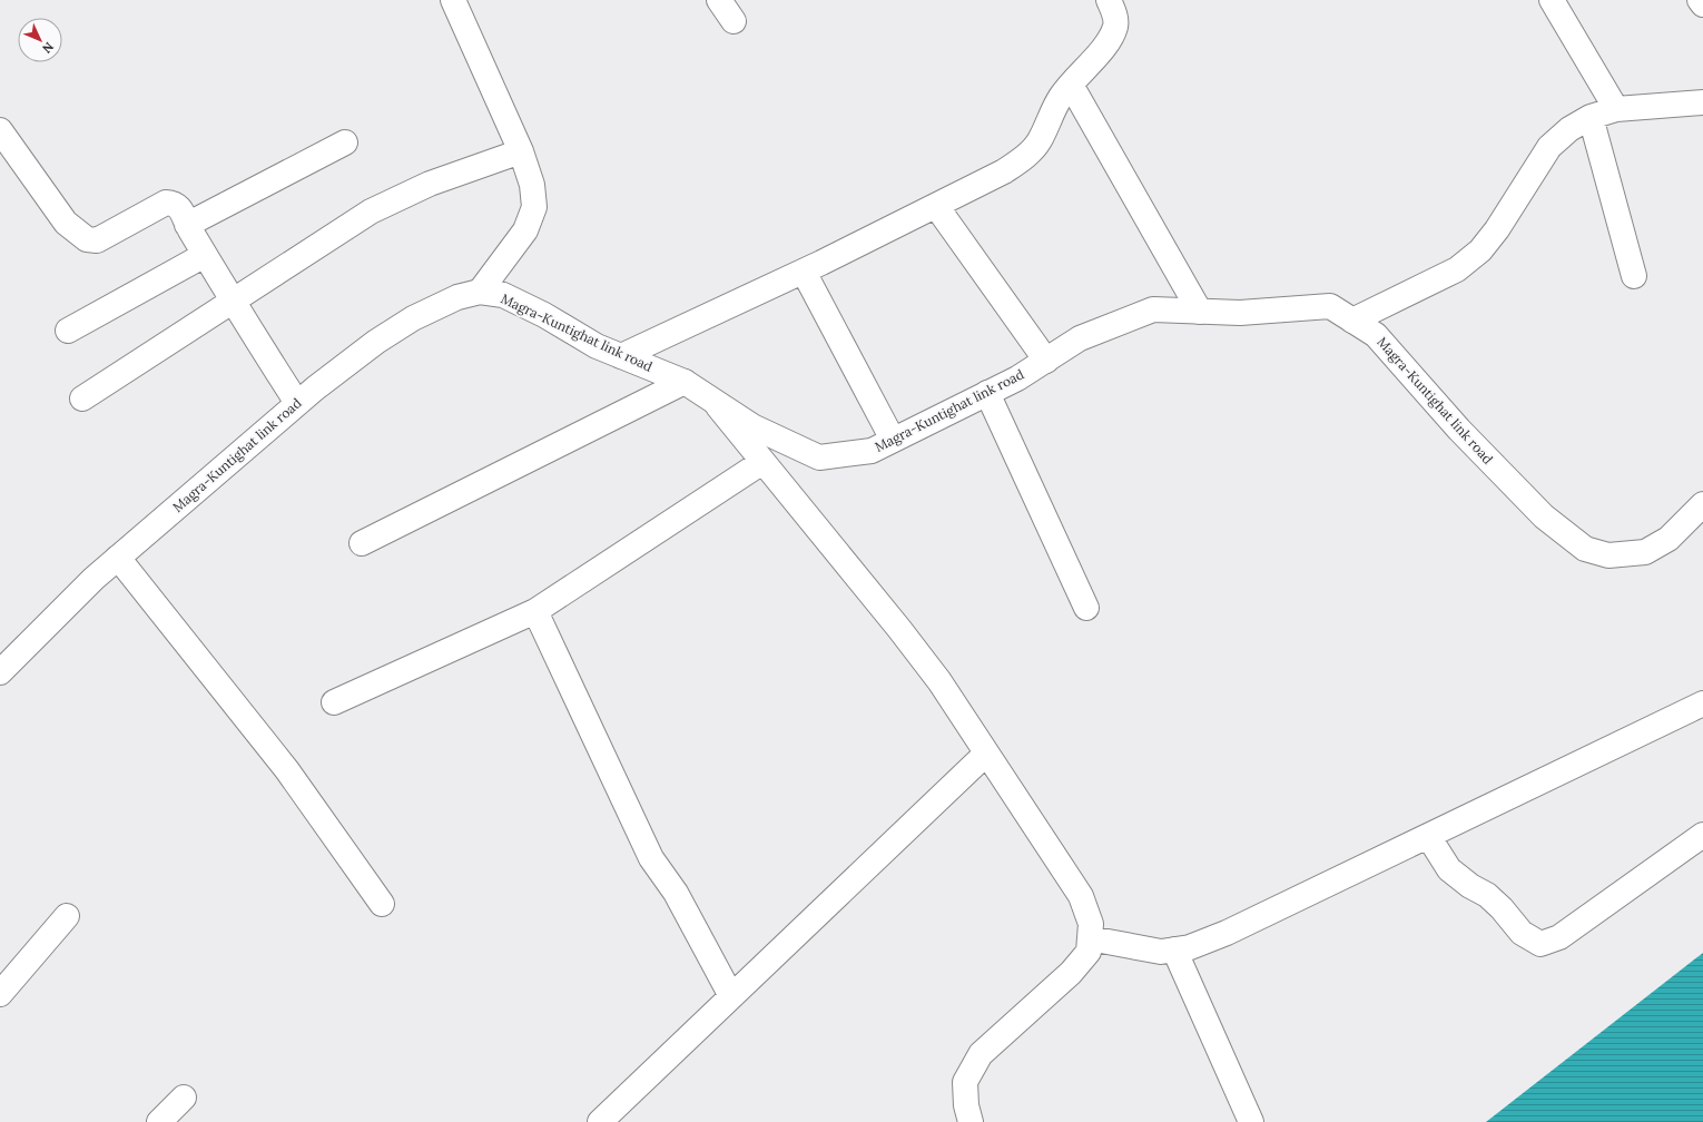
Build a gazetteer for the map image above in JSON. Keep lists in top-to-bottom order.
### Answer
{
  "streets": {
    "street": ["Magra-Kuntighat link road"]
  },
  "north": "bottom right"
}
